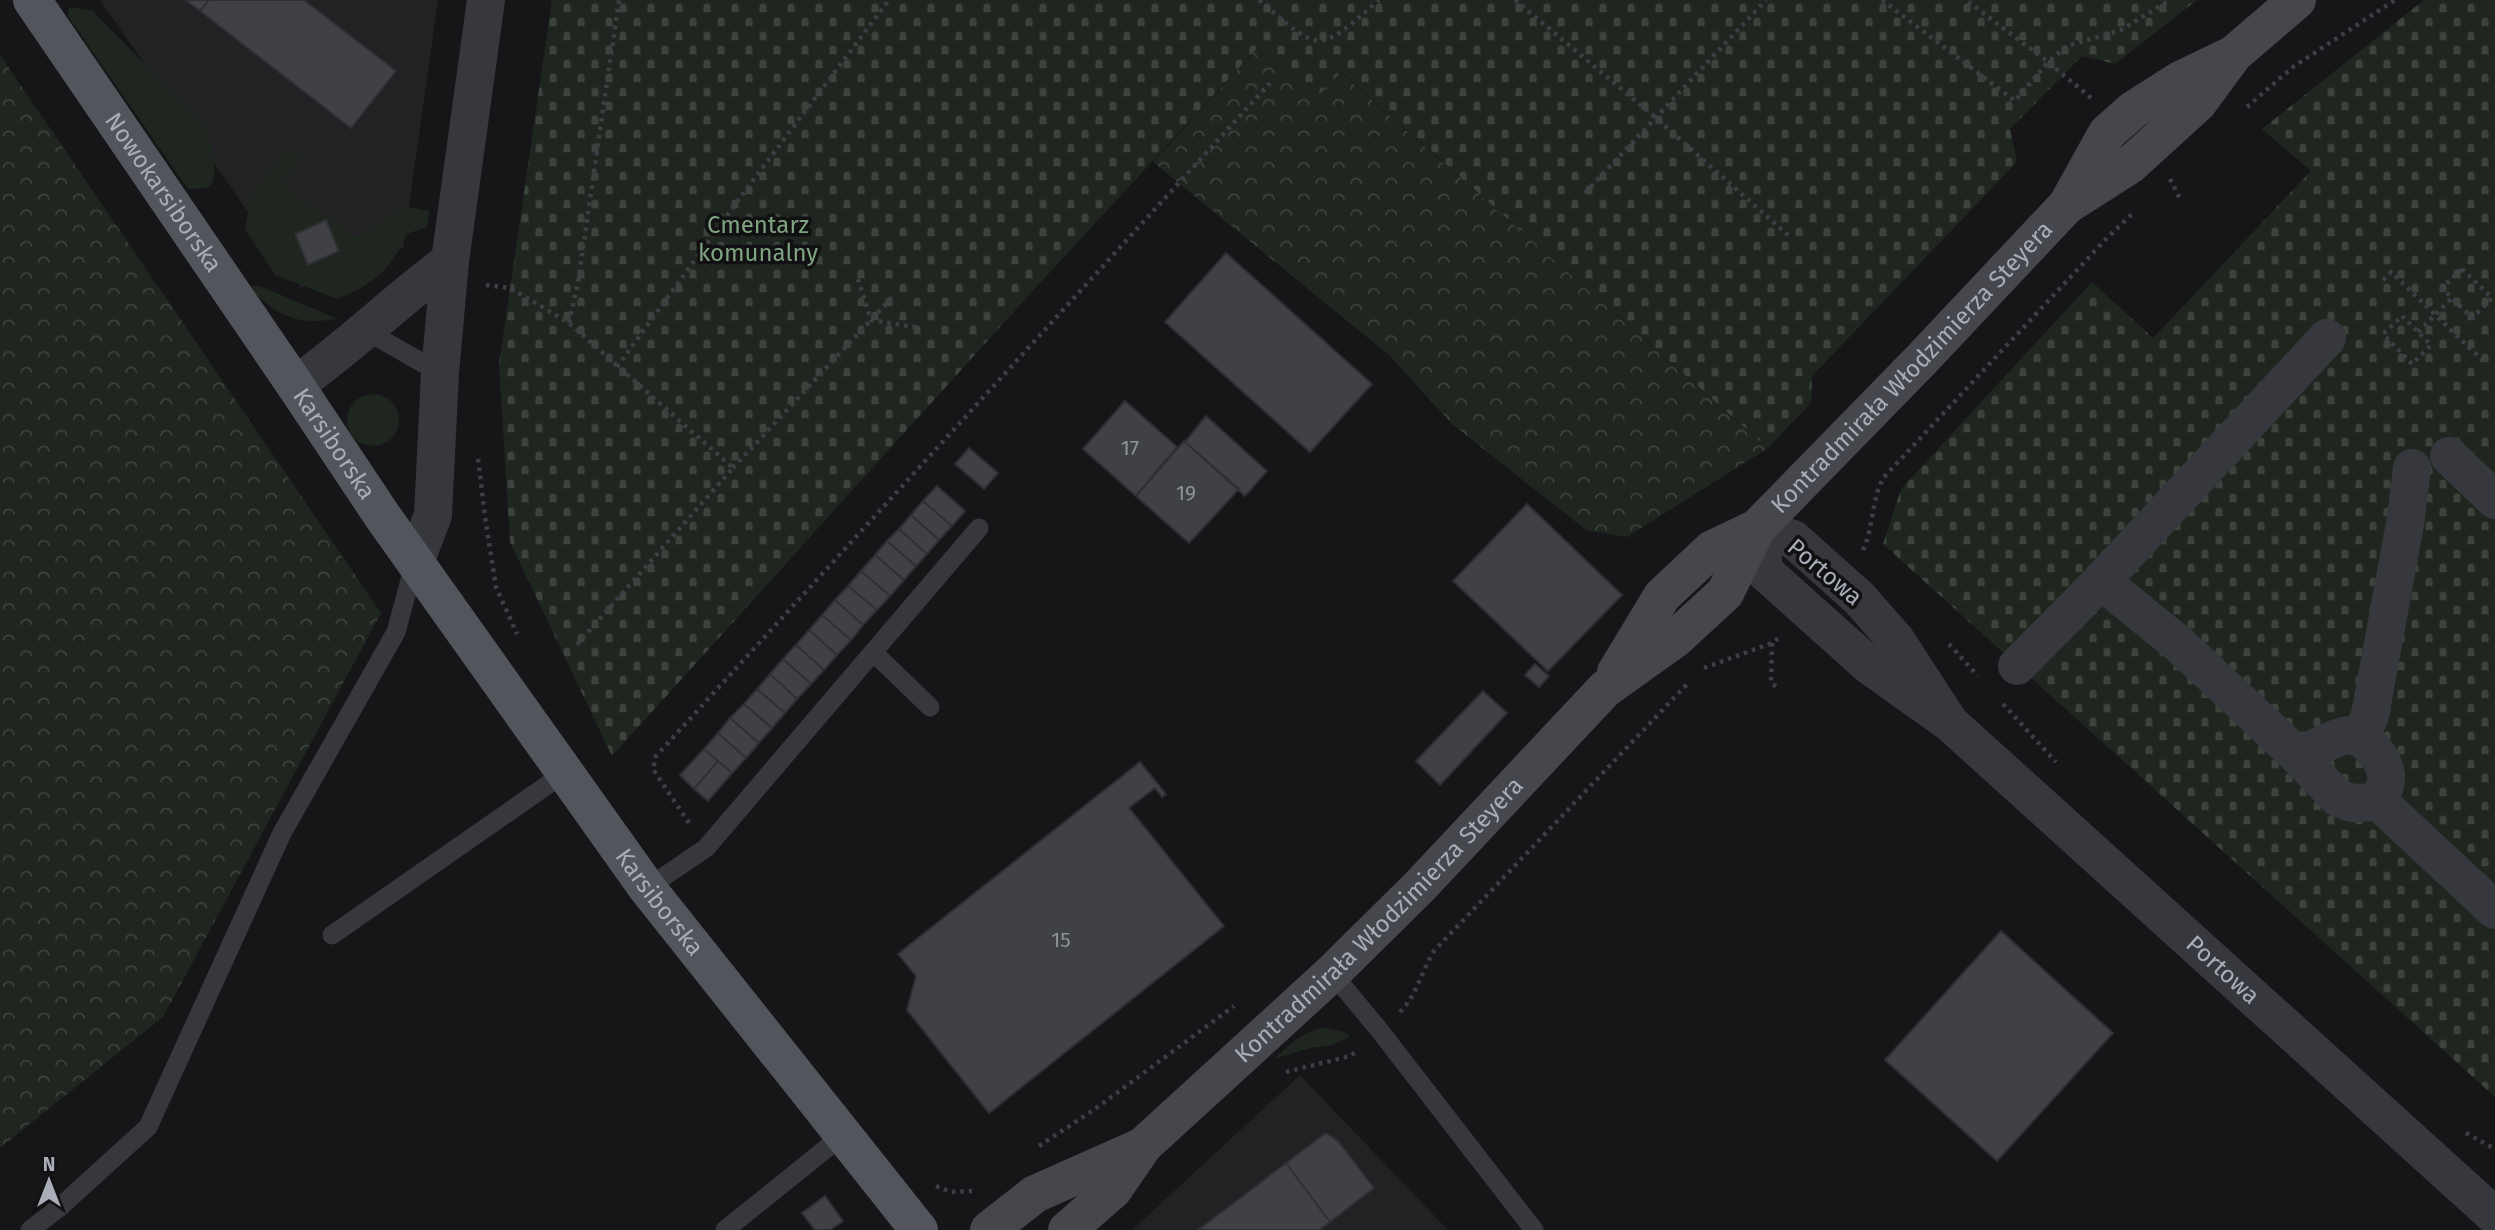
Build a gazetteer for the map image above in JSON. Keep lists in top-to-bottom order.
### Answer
{
  "streets": {
    "main road": ["Nowokarsiborska", "Karsiborska"],
    "street": ["Kontradmirała Włodzimierza Steyera", "Portowa"]
  },
  "crossings": [
    ["Nowokarsiborska", "Karsiborska"],
    ["Kontradmirała Włodzimierza Steyera", "Portowa"]
  ],
  "parks": ["Cmentarz komunalny"],
  "house_numbers": ["17", "19", "15"],
  "north": "top"
}
